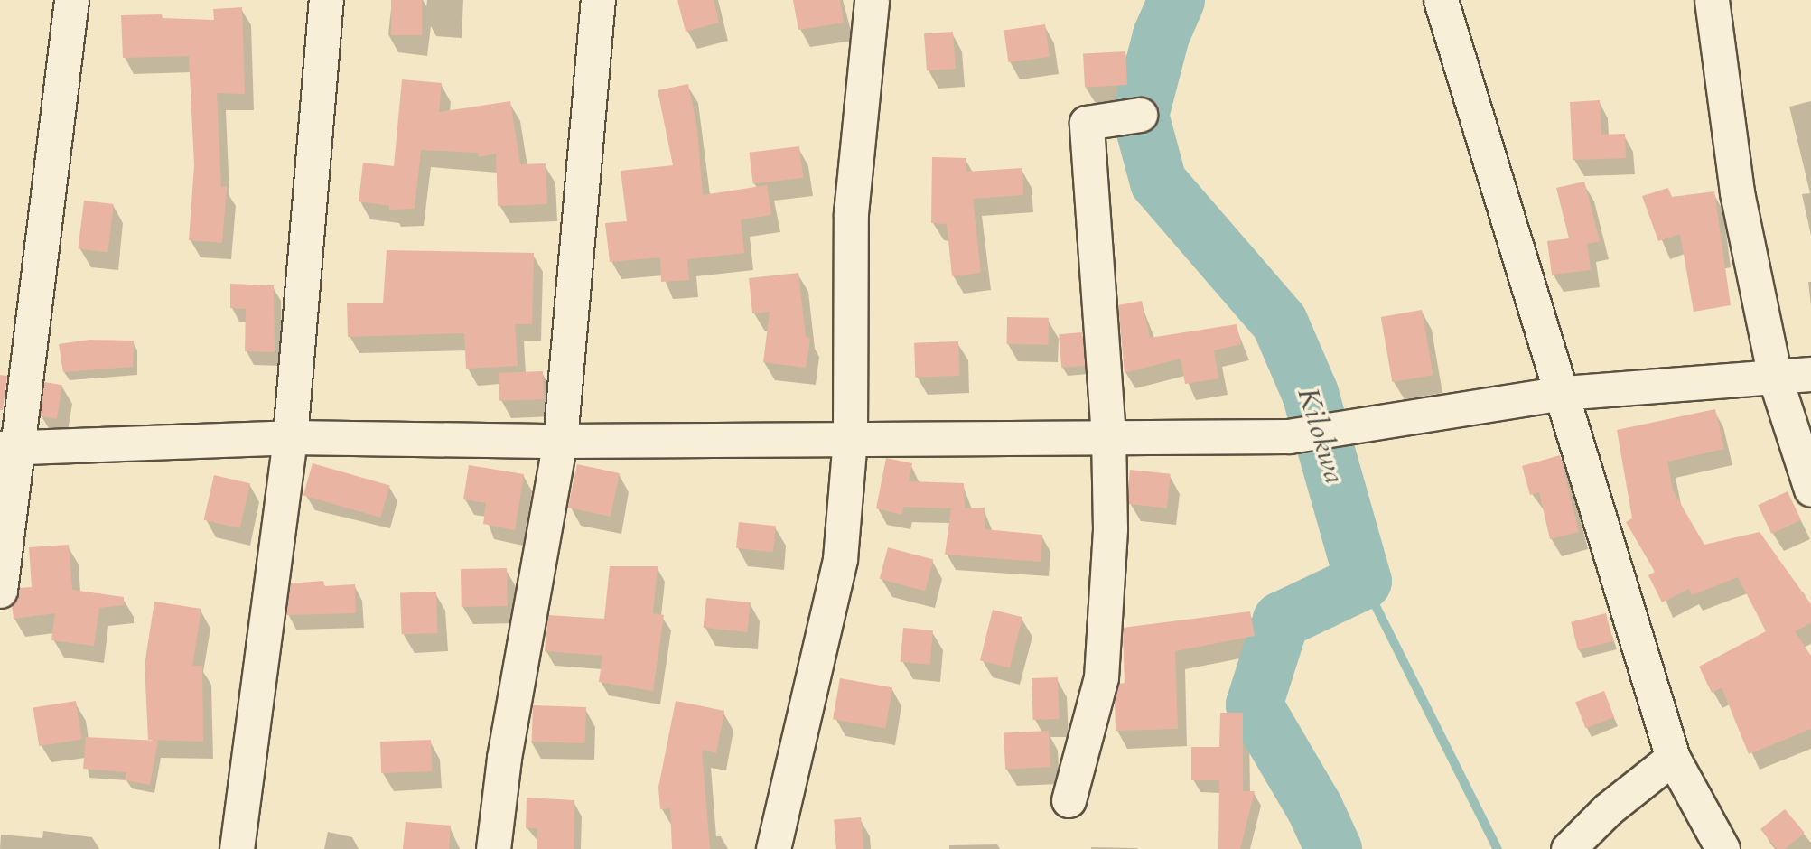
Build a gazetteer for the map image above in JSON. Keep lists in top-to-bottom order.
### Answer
{
  "water": ["Kilokwa"]
}
